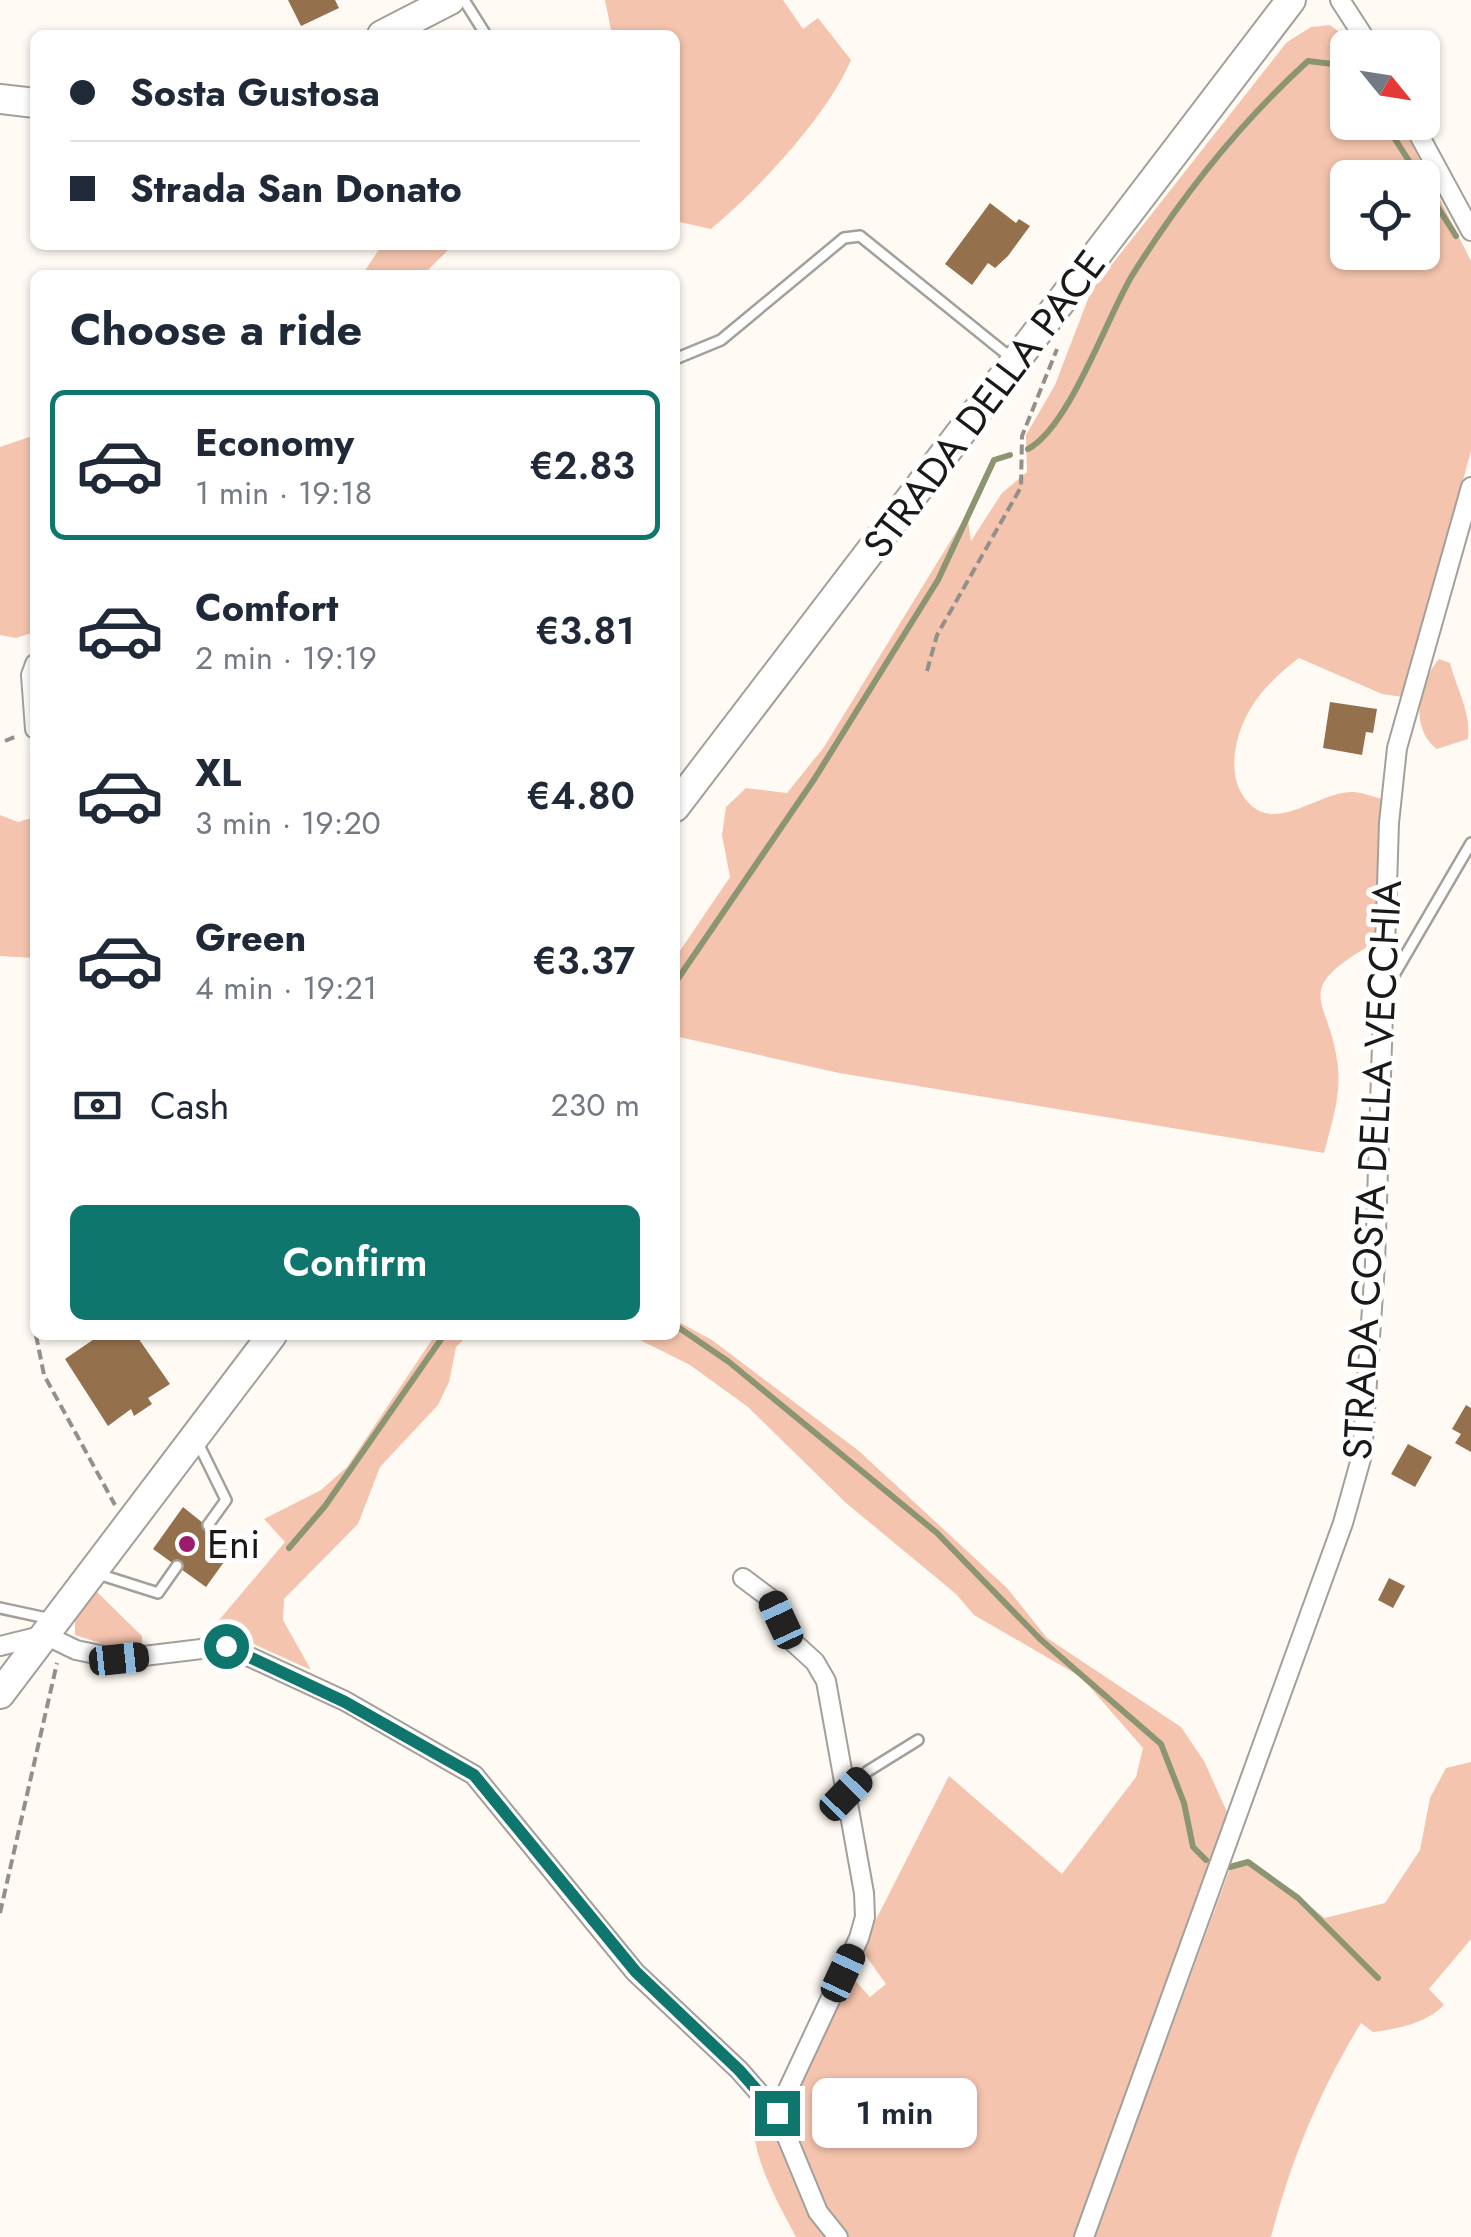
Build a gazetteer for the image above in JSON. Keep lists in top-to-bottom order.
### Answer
{
  "streets": {
    "street": ["STRADA DELLA PACE", "STRADA COSTA DELLA VECCHIA"]
  },
  "places": ["Eni"],
  "north": "bottom right",
  "page": {
    "banner": ["Sosta Gustosa", "Strada San Donato"],
    "heading": "Choose a ride",
    "list": [
      {
        "name": "Economy",
        "note": "1 min · 19:18",
        "value": "€2.83"
      },
      {
        "name": "Comfort",
        "note": "2 min · 19:19",
        "value": "€3.81"
      },
      {
        "name": "XL",
        "note": "3 min · 19:20",
        "value": "€4.80"
      },
      {
        "name": "Green",
        "note": "4 min · 19:21",
        "value": "€3.37"
      }
    ],
    "pay": ["Cash", "230 m"],
    "buttons": "Confirm",
    "bubble": "1 min"
  }
}
